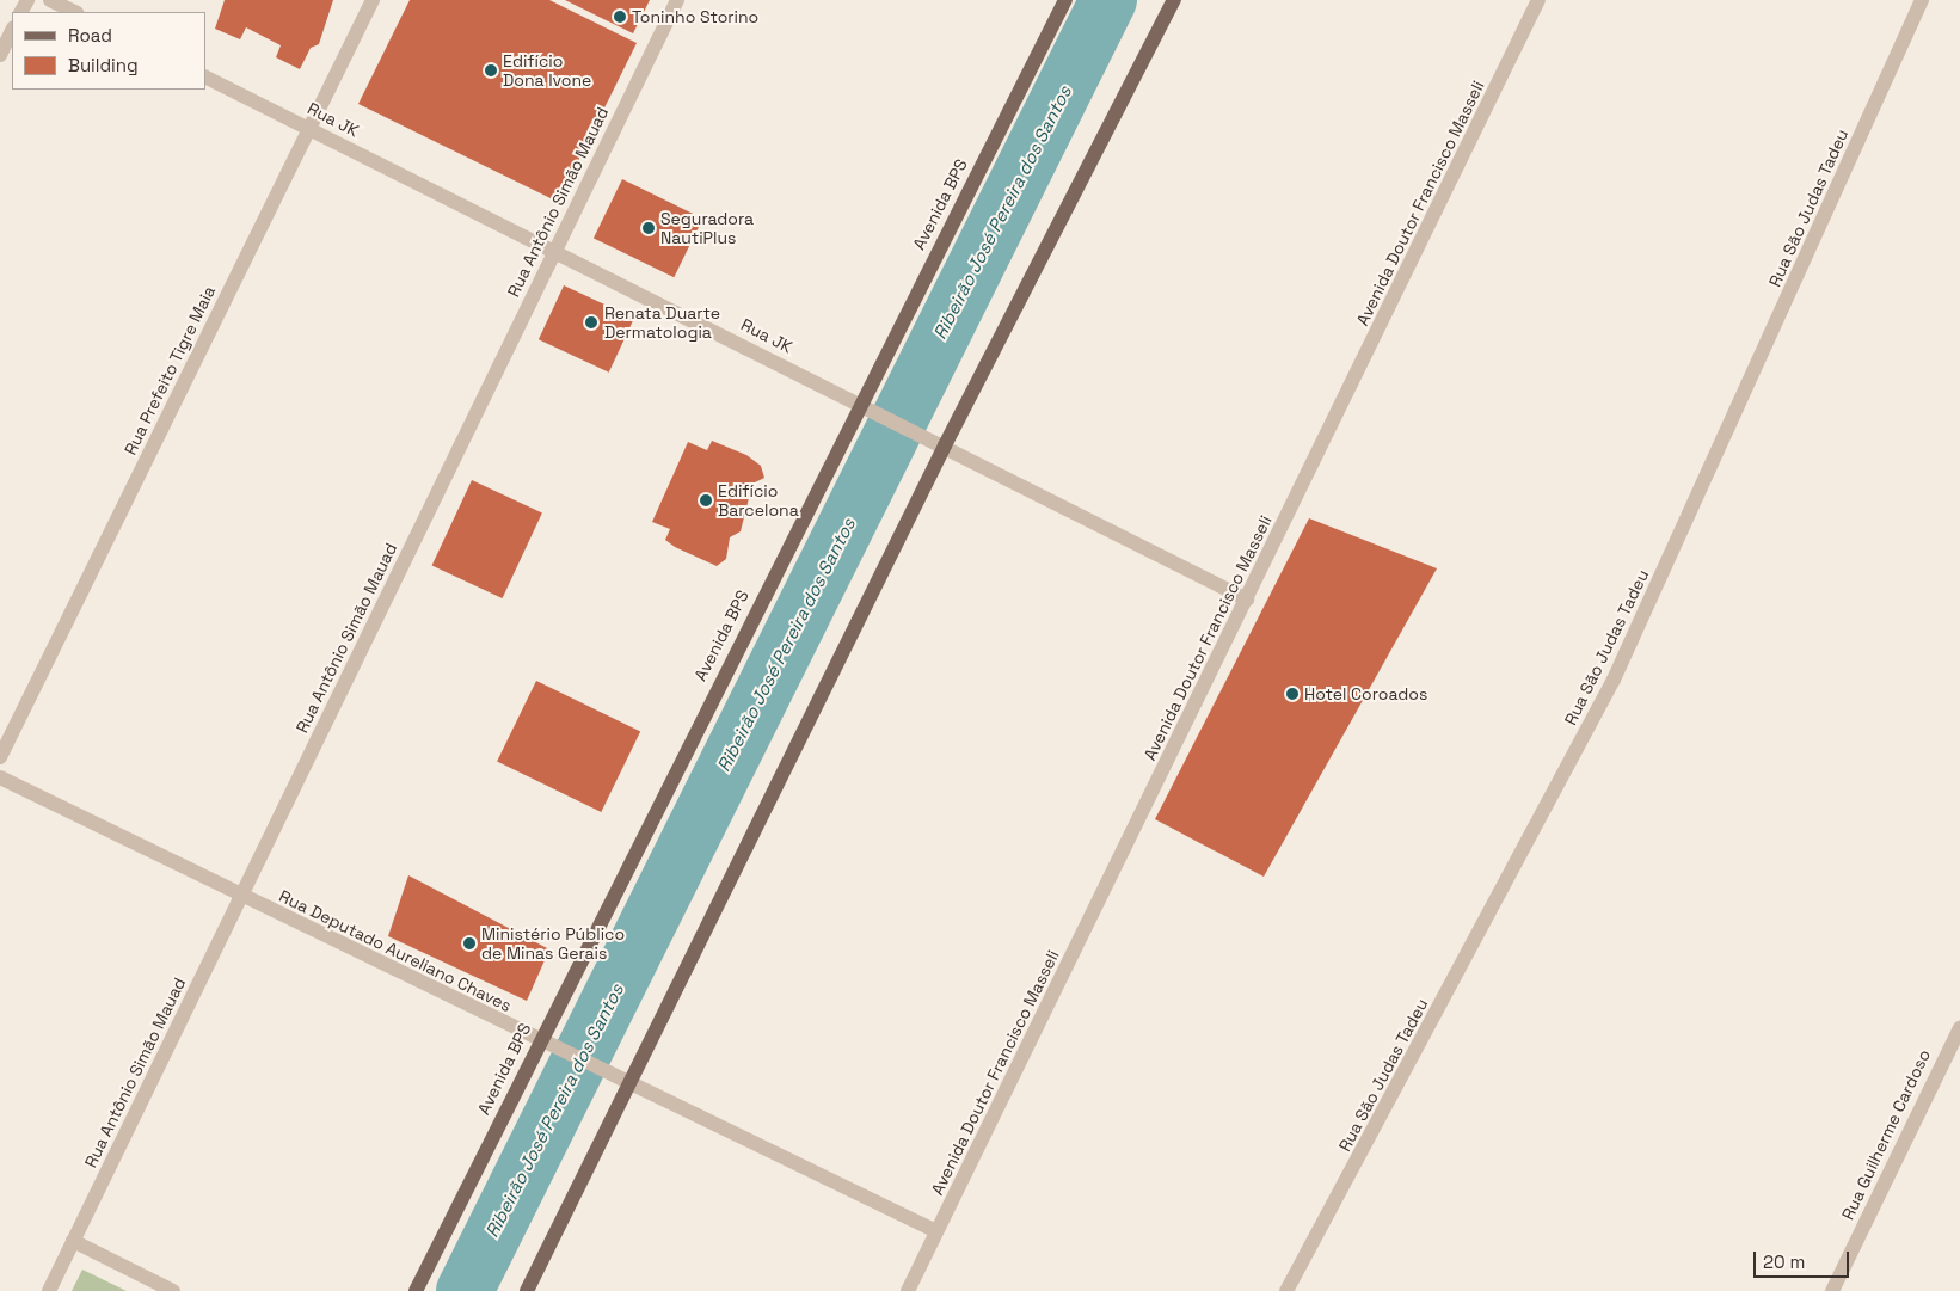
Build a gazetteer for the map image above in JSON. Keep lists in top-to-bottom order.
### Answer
{
  "streets": {
    "main road": ["Avenida BPS"],
    "street": [
      "Rua JK",
      "Rua Antônio Simão Mauad",
      "Avenida Doutor Francisco Masseli",
      "Rua São Judas Tadeu",
      "Rua Prefeito Tigre Maia",
      "Rua Deputado Aureliano Chaves",
      "Rua Guilherme Cardoso"
    ]
  },
  "crossings": [
    ["Rua JK", "Rua Antônio Simão Mauad"],
    ["Rua JK", "Avenida Doutor Francisco Masseli"],
    ["Rua JK", "Avenida BPS"],
    ["Rua JK", "Rua Prefeito Tigre Maia"],
    ["Rua Antônio Simão Mauad", "Rua Deputado Aureliano Chaves"],
    ["Avenida Doutor Francisco Masseli", "Rua Deputado Aureliano Chaves"],
    ["Avenida BPS", "Rua Deputado Aureliano Chaves"]
  ],
  "water": ["Ribeirão José Pereira dos Santos"],
  "places": [
    "Toninho Storino",
    "Edifício Dona Ivone",
    "Seguradora NautiPlus",
    "Renata Duarte Dermatologia",
    "Edifício Barcelona",
    "Hotel Coroados",
    "Ministério Público de Minas Gerais"
  ],
  "legend": ["Road", "Building"],
  "scale_bar": "20 m"
}
